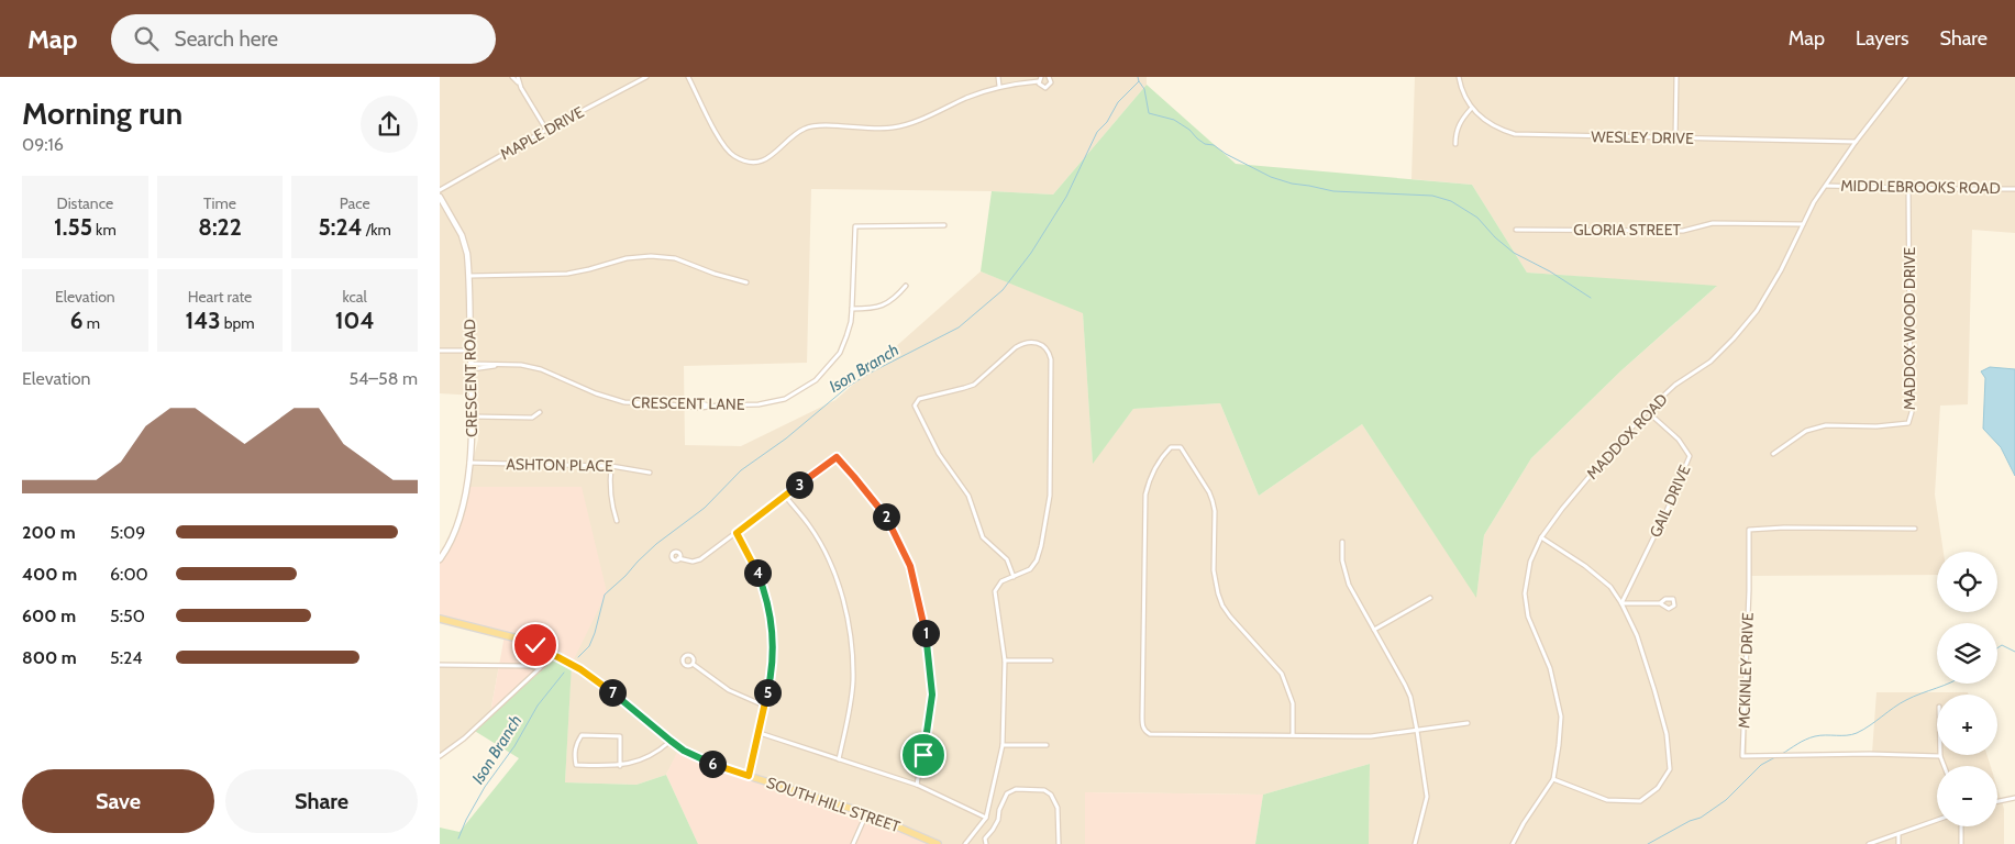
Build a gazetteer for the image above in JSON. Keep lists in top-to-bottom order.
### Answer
{
  "streets": {
    "main road": ["SOUTH HILL STREET"],
    "street": [
      "MAPLE DRIVE",
      "WESLEY DRIVE",
      "MIDDLEBROOKS ROAD",
      "GLORIA STREET",
      "MADDOX WOOD DRIVE",
      "CRESCENT ROAD",
      "CRESCENT LANE",
      "MADDOX ROAD",
      "ASHTON PLACE",
      "GAIL DRIVE",
      "MCKINLEY DRIVE"
    ]
  },
  "crossings": [
    ["WESLEY DRIVE", "MADDOX ROAD"],
    ["MIDDLEBROOKS ROAD", "MADDOX WOOD DRIVE"],
    ["MIDDLEBROOKS ROAD", "MADDOX ROAD"],
    ["GLORIA STREET", "MADDOX ROAD"],
    ["CRESCENT ROAD", "CRESCENT LANE"],
    ["CRESCENT ROAD", "ASHTON PLACE"],
    ["MADDOX ROAD", "GAIL DRIVE"]
  ],
  "water": ["Ison Branch"],
  "page": {
    "header": "Map",
    "search": "Search here",
    "nav": ["Map", "Layers", "Share"],
    "heading": ["Morning run", "09:16"],
    "stats": [
      ["Distance", "1.55 km"],
      ["Time", "8:22"],
      ["Pace", "5:24 /km"],
      ["Elevation", "6 m"],
      ["Heart rate", "143 bpm"],
      ["kcal", "104"]
    ],
    "chart": ["Elevation", "54–58 m"],
    "pins": [
      "3",
      "2",
      "4",
      "1",
      "5",
      "7",
      "6"
    ],
    "list": [
      {
        "name": "200 m",
        "note": "5:09"
      },
      {
        "name": "400 m",
        "note": "6:00"
      },
      {
        "name": "600 m",
        "note": "5:50"
      },
      {
        "name": "800 m",
        "note": "5:24"
      }
    ],
    "map_buttons": ["+", "−"],
    "buttons": ["Save", "Share"]
  }
}
